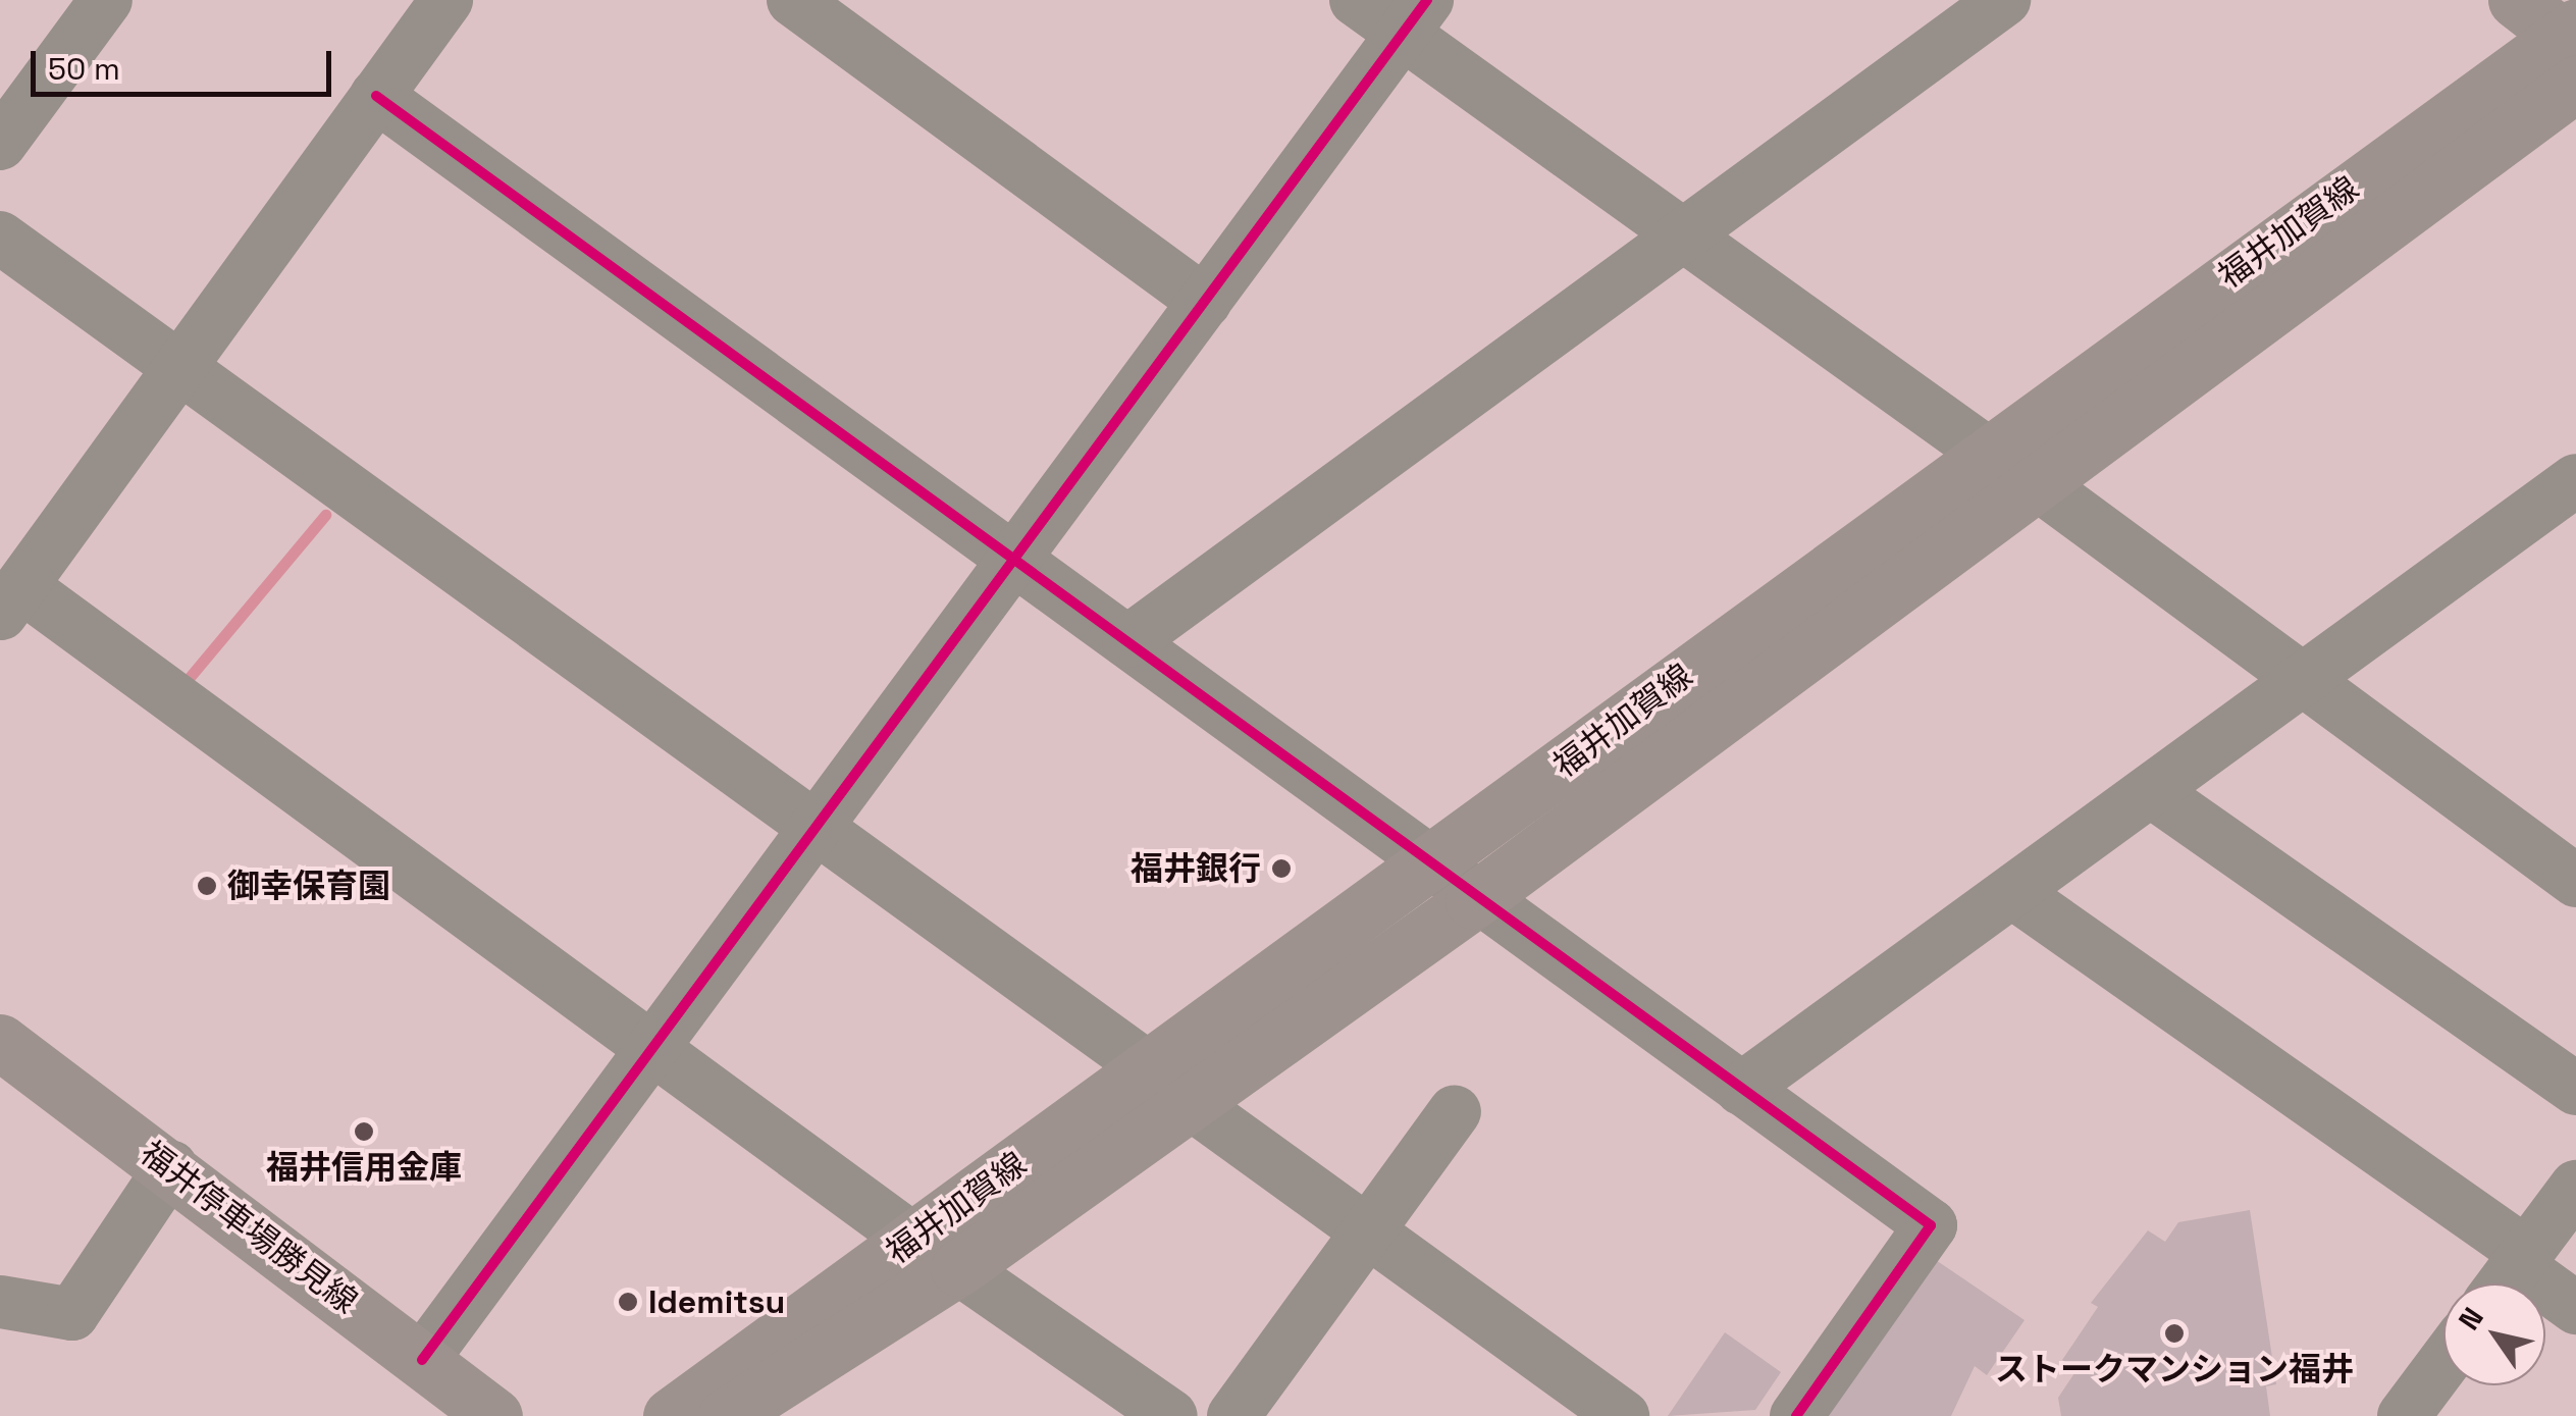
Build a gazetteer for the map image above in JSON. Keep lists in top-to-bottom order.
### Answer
{
  "streets": {
    "main road": ["福井加賀線", "福井停車場勝見線"]
  },
  "places": [
    "福井銀行",
    "御幸保育園",
    "福井信用金庫",
    "Idemitsu",
    "ストークマンション福井"
  ],
  "scale_bar": "50 m",
  "north": "top left"
}
